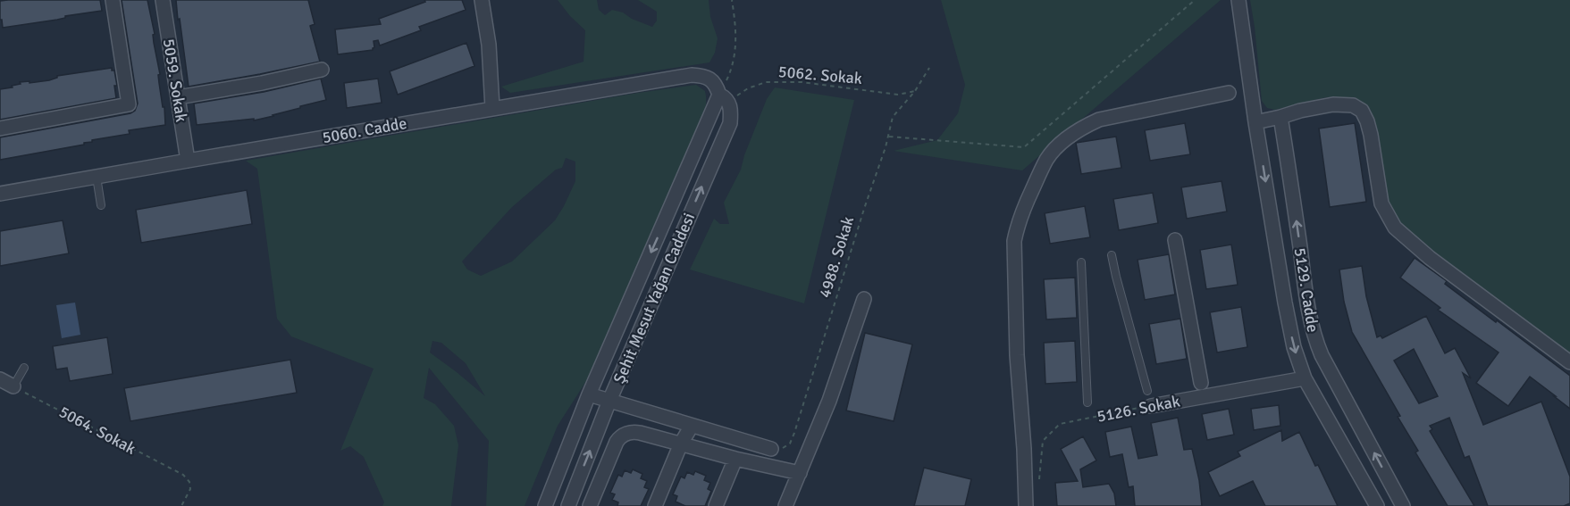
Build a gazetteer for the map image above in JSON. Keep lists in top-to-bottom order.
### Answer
{
  "streets": {
    "street": [
      "5059. Sokak",
      "5060. Cadde",
      "5129. Cadde",
      "Şehit Mesut Yağan Caddesi",
      "5126. Sokak"
    ],
    "path": ["5062. Sokak", "4988. Sokak", "5064. Sokak"]
  },
  "crossings": [
    ["5062. Sokak", "5060. Cadde"],
    ["5062. Sokak", "4988. Sokak"],
    ["5062. Sokak", "Şehit Mesut Yağan Caddesi"],
    ["5059. Sokak", "5060. Cadde"],
    ["5060. Cadde", "Şehit Mesut Yağan Caddesi"],
    ["5129. Cadde", "5126. Sokak"]
  ]
}
